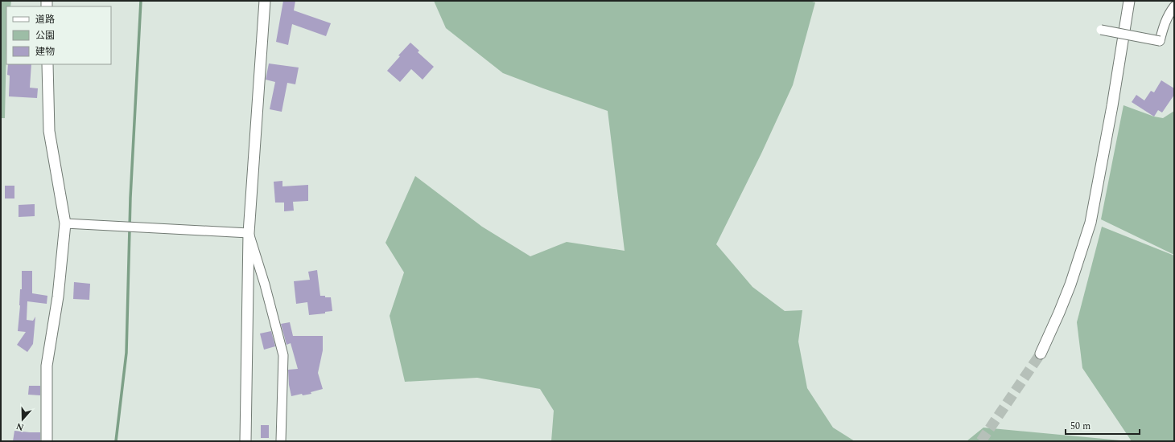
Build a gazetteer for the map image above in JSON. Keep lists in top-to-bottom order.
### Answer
{
  "legend": ["道路", "公園", "建物"],
  "scale_bar": "50 m",
  "north": "bottom"
}
